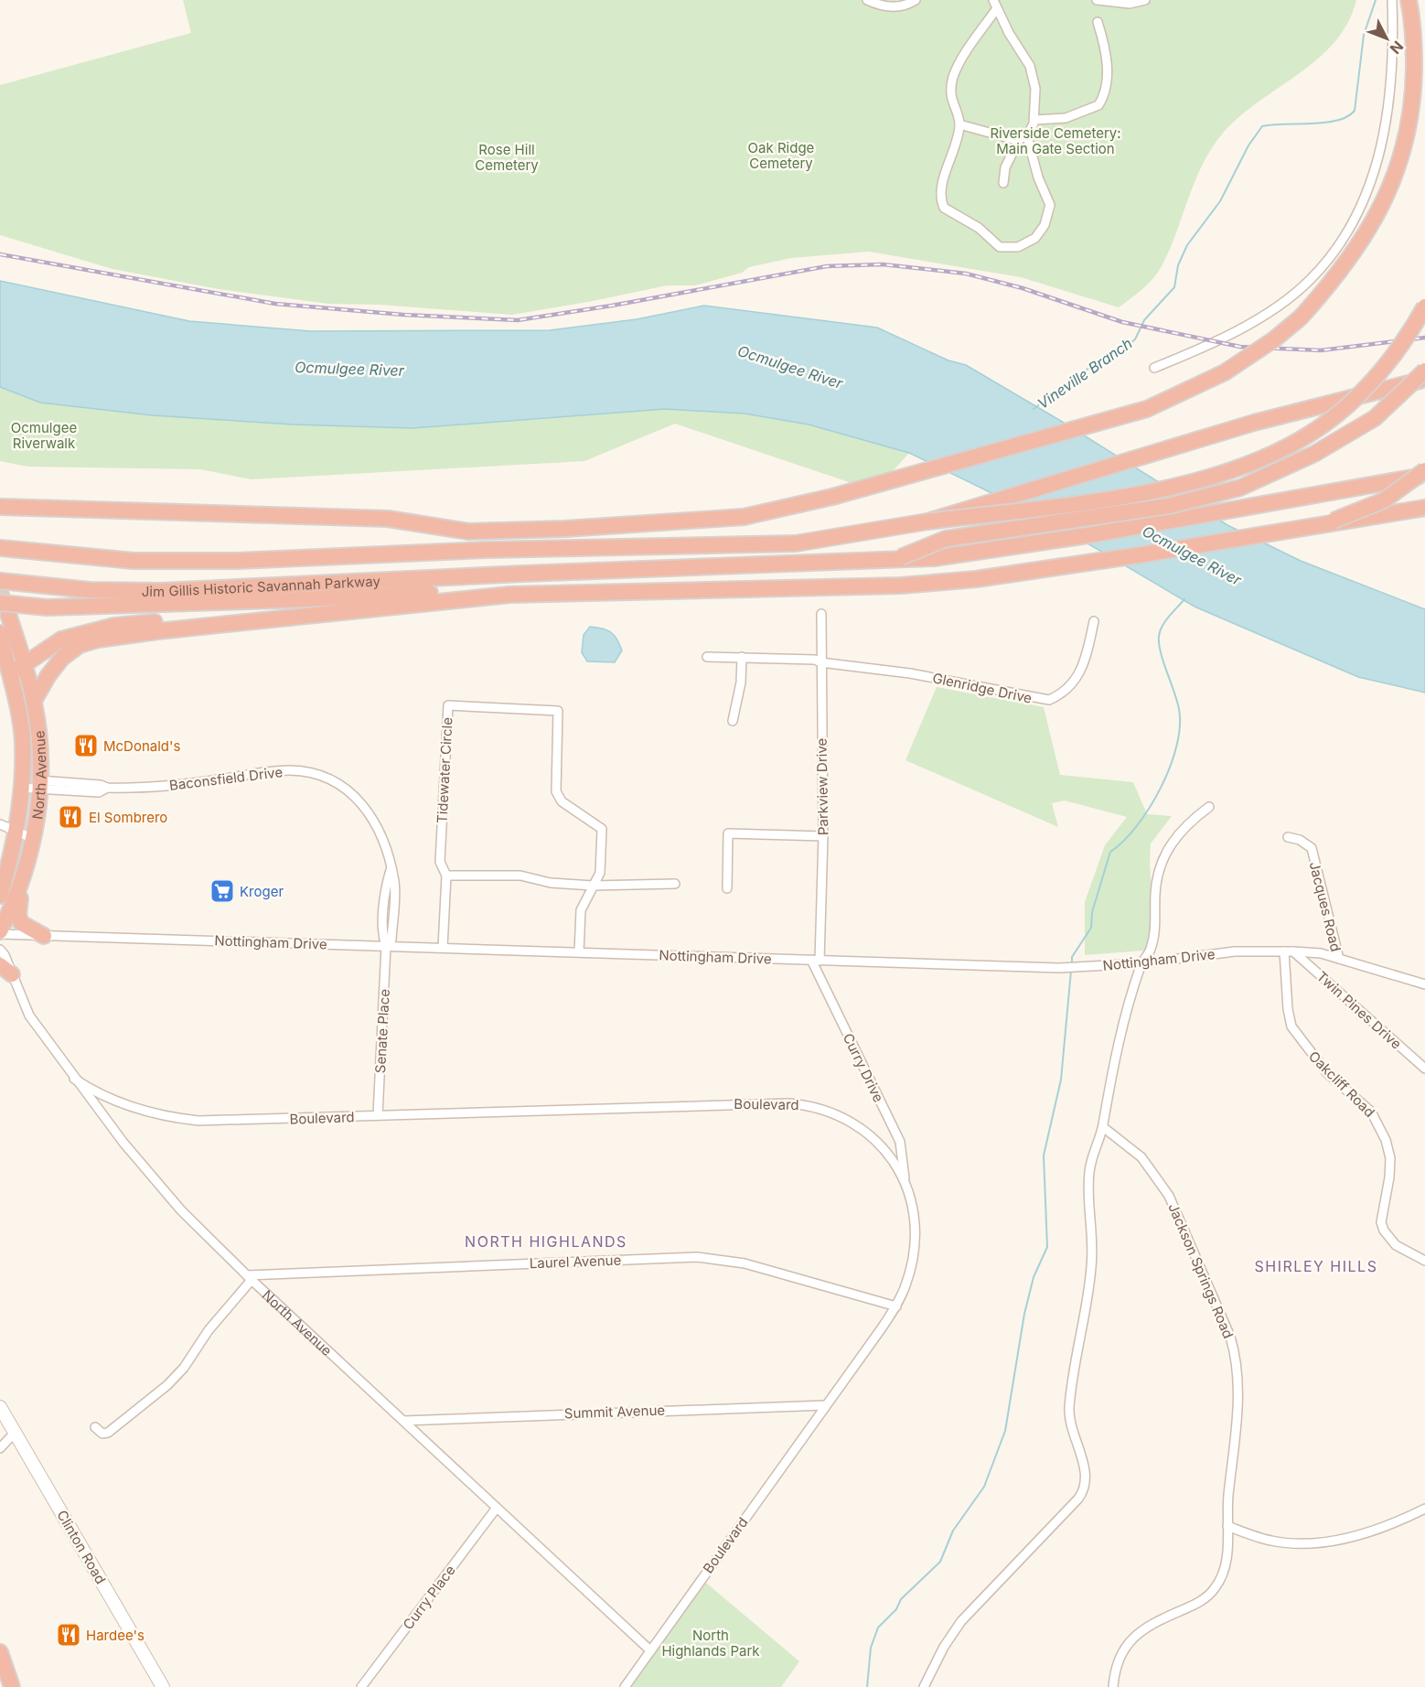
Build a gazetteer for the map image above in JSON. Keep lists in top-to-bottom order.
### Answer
{
  "streets": {
    "highway": ["Jim Gillis Historic Savannah Parkway", "North Avenue"],
    "street": [
      "Glenridge Drive",
      "Tidewater Circle",
      "Baconsfield Drive",
      "Parkview Drive",
      "Jacques Road",
      "Nottingham Drive",
      "Twin Pines Drive",
      "Senate Place",
      "Curry Drive",
      "Oakcliff Road",
      "Boulevard",
      "Laurel Avenue",
      "Jackson Springs Road",
      "Summit Avenue",
      "Clinton Road",
      "Curry Place"
    ]
  },
  "crossings": [
    ["Glenridge Drive", "Parkview Drive"],
    ["Tidewater Circle", "Nottingham Drive"],
    ["North Avenue", "Baconsfield Drive"],
    ["North Avenue", "Nottingham Drive"],
    ["North Avenue", "Boulevard"],
    ["North Avenue", "Laurel Avenue"],
    ["North Avenue", "Summit Avenue"],
    ["North Avenue", "Curry Place"],
    ["Baconsfield Drive", "Nottingham Drive"],
    ["Baconsfield Drive", "Senate Place"],
    ["Parkview Drive", "Nottingham Drive"],
    ["Parkview Drive", "Curry Drive"],
    ["Jacques Road", "Nottingham Drive"],
    ["Nottingham Drive", "Twin Pines Drive"],
    ["Nottingham Drive", "Senate Place"],
    ["Nottingham Drive", "Curry Drive"],
    ["Nottingham Drive", "Oakcliff Road"],
    ["Twin Pines Drive", "Oakcliff Road"],
    ["Senate Place", "Boulevard"],
    ["Curry Drive", "Boulevard"],
    ["Boulevard", "Laurel Avenue"],
    ["Boulevard", "Summit Avenue"]
  ],
  "districts": ["NORTH HIGHLANDS", "SHIRLEY HILLS"],
  "water": ["Ocmulgee River", "Vineville Branch"],
  "parks": [
    "Riverside Cemetery: Main Gate Section",
    "Oak Ridge Cemetery",
    "Rose Hill Cemetery",
    "Ocmulgee Riverwalk",
    "North Highlands Park"
  ],
  "places": {
    "restaurant": ["McDonald's", "El Sombrero", "Hardee's"],
    "supermarket": ["Kroger"]
  },
  "north": "bottom right"
}
